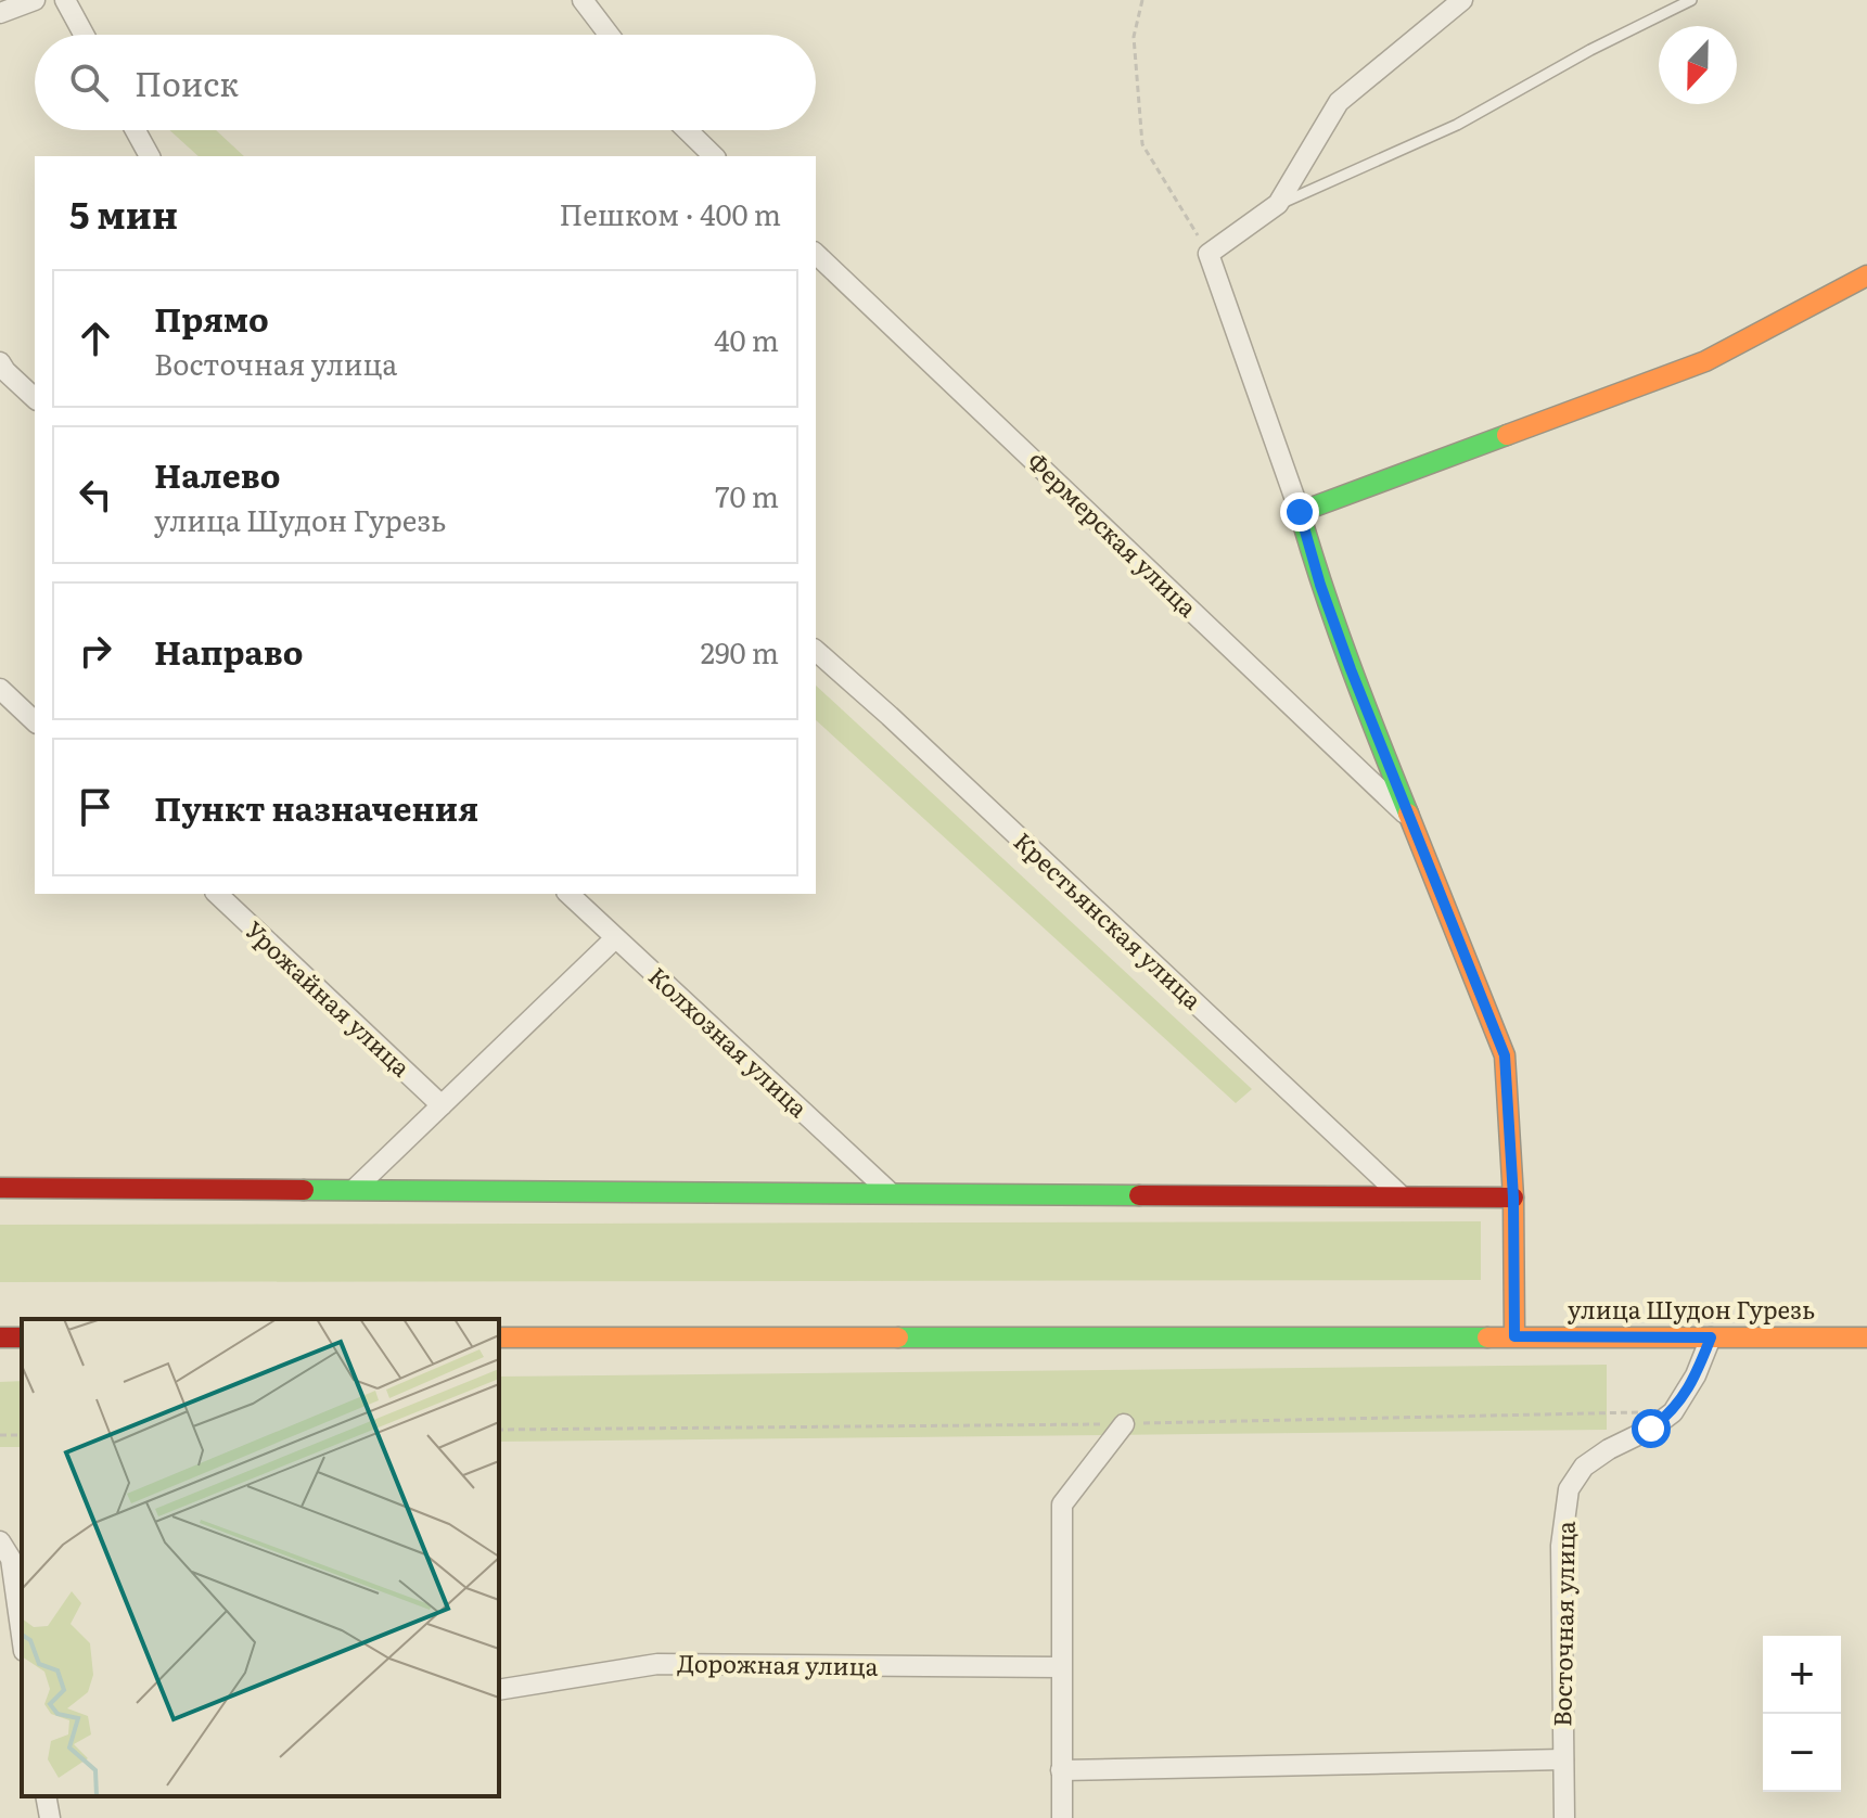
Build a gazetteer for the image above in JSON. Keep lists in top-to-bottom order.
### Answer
{
  "streets": {
    "street": [
      "Фермерская улица",
      "Крестьянская улица",
      "Урожайная улица",
      "Колхозная улица",
      "улица Шудон Гурезь",
      "Восточная улица",
      "Дорожная улица"
    ]
  },
  "crossings": [
    ["улица Шудон Гурезь", "Восточная улица"]
  ],
  "north": "bottom",
  "page": {
    "search": "Поиск",
    "heading": ["5 мин", "Пешком · 400 m"],
    "list": [
      ["Прямо", "Восточная улица", "40 m"],
      ["Налево", "улица Шудон Гурезь", "70 m"],
      ["Направо", "290 m"],
      "Пункт назначения"
    ],
    "map_buttons": ["+", "−"]
  }
}
